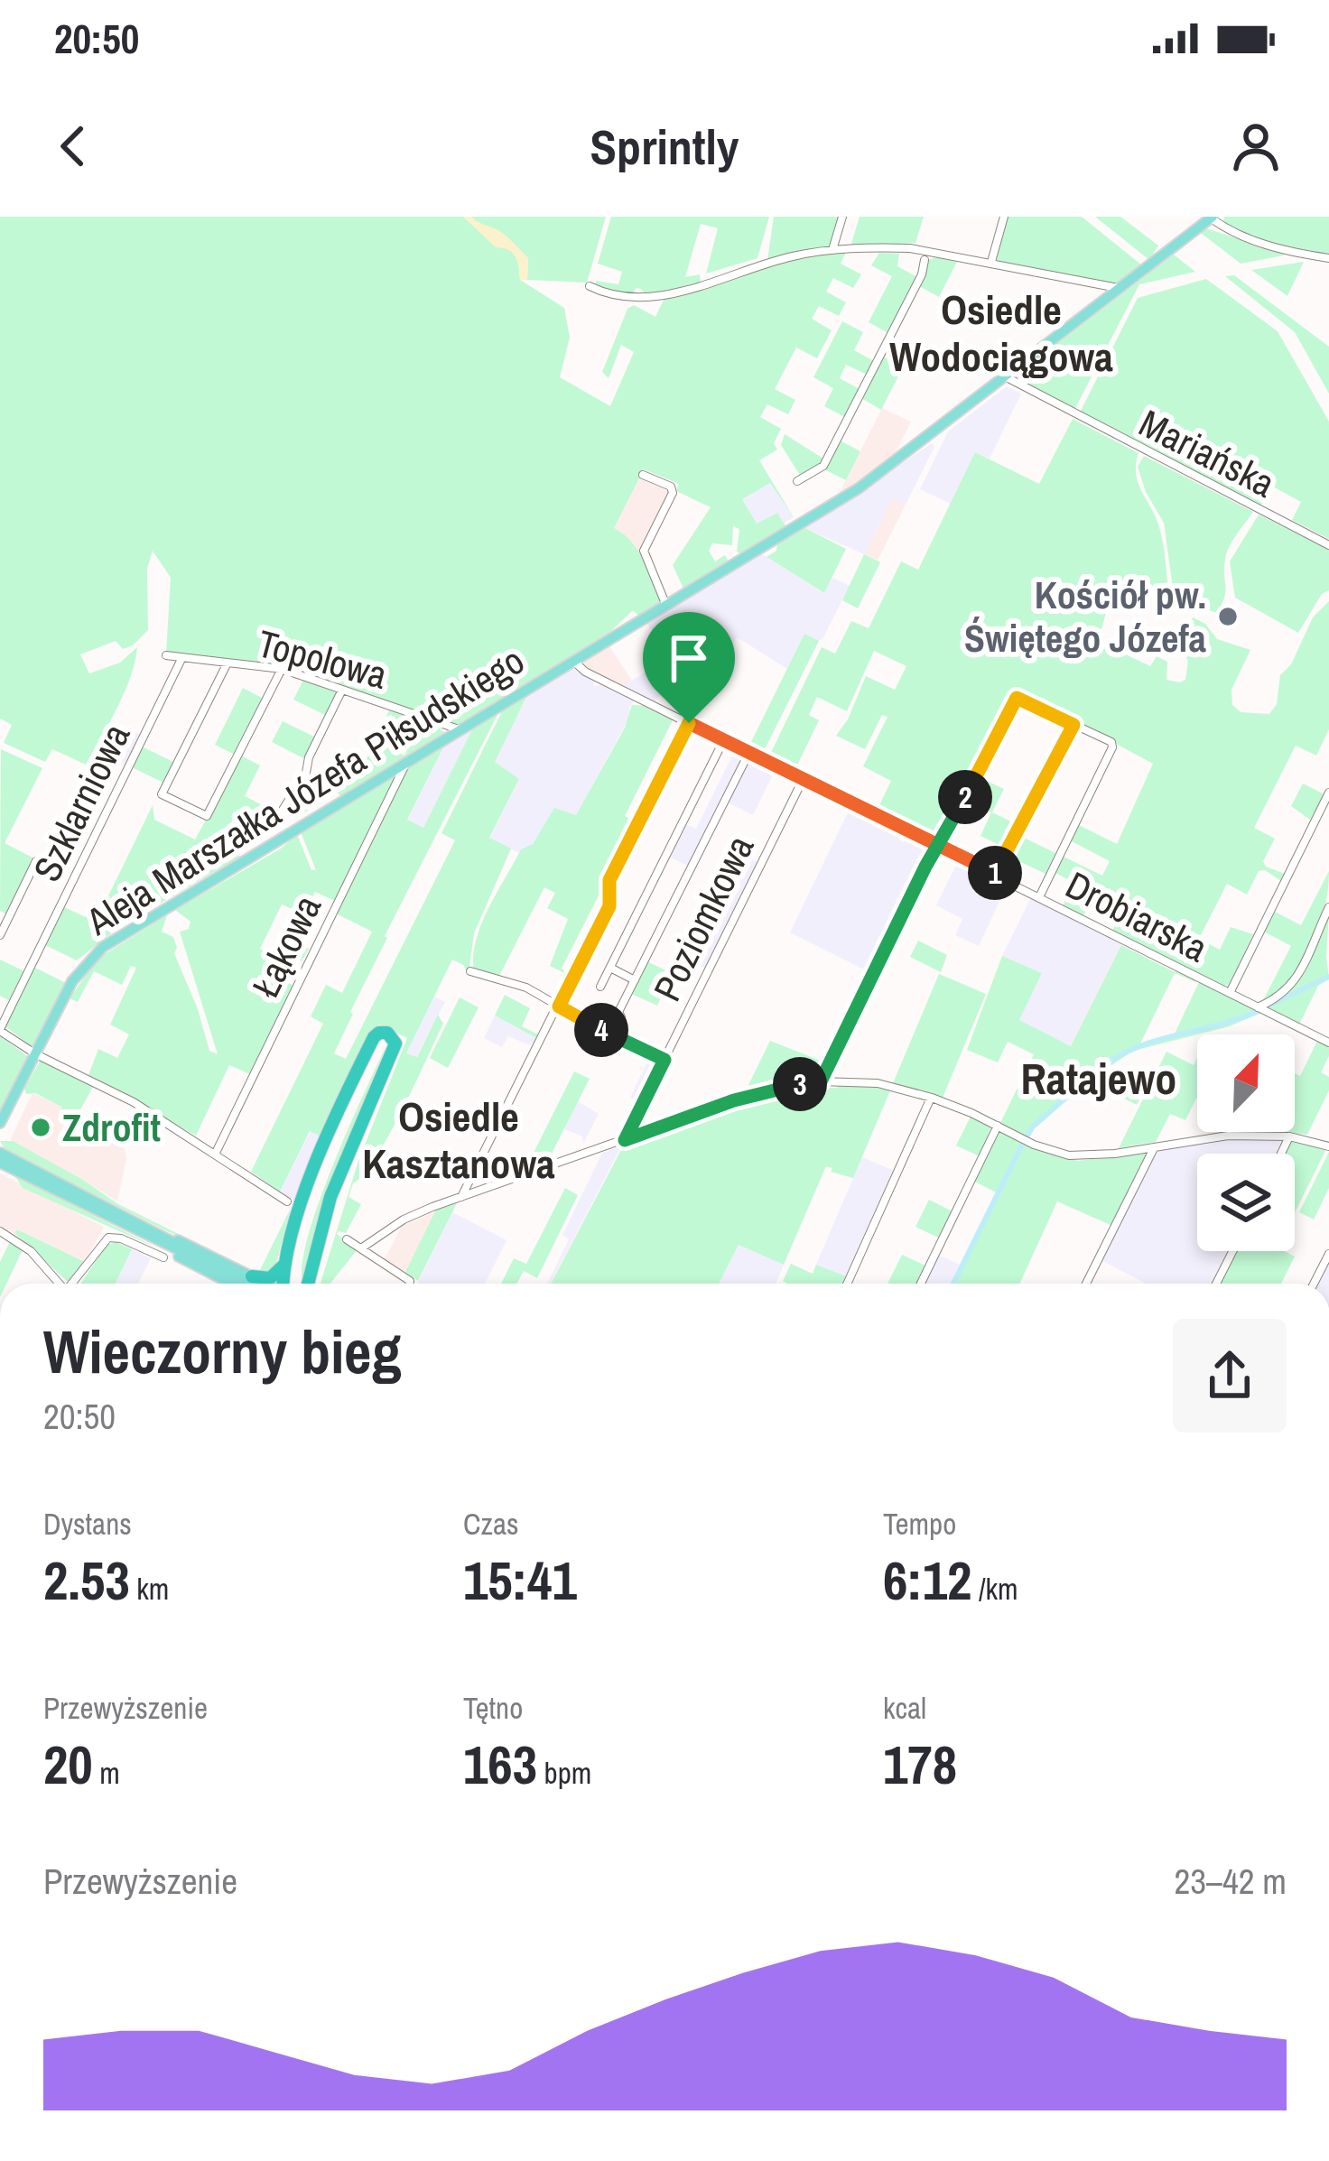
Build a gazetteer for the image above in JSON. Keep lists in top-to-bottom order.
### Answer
{
  "streets": {
    "main road": ["Aleja Marszałka Józefa Piłsudskiego"],
    "street": [
      "Mariańska",
      "Topolowa",
      "Szklarniowa",
      "Drobiarska",
      "Poziomkowa",
      "Łąkowa"
    ]
  },
  "crossings": [
    ["Mariańska", "Aleja Marszałka Józefa Piłsudskiego"],
    ["Topolowa", "Aleja Marszałka Józefa Piłsudskiego"],
    ["Topolowa", "Szklarniowa"],
    ["Aleja Marszałka Józefa Piłsudskiego", "Drobiarska"],
    ["Aleja Marszałka Józefa Piłsudskiego", "Łąkowa"],
    ["Drobiarska", "Poziomkowa"]
  ],
  "districts": ["Osiedle Wodociągowa", "Ratajewo", "Osiedle Kasztanowa"],
  "places": ["Kościół pw. Świętego Józefa", "Zdrofit"],
  "north": "top right",
  "page": {
    "status": "20:50",
    "header": "Sprintly",
    "pins": [
      "2",
      "1",
      "4",
      "3"
    ],
    "heading": ["Wieczorny bieg", "20:50"],
    "stats": [
      ["Dystans", "2.53 km"],
      ["Czas", "15:41"],
      ["Tempo", "6:12 /km"],
      ["Przewyższenie", "20 m"],
      ["Tętno", "163 bpm"],
      ["kcal", "178"]
    ],
    "chart": ["Przewyższenie", "23–42 m"]
  }
}
